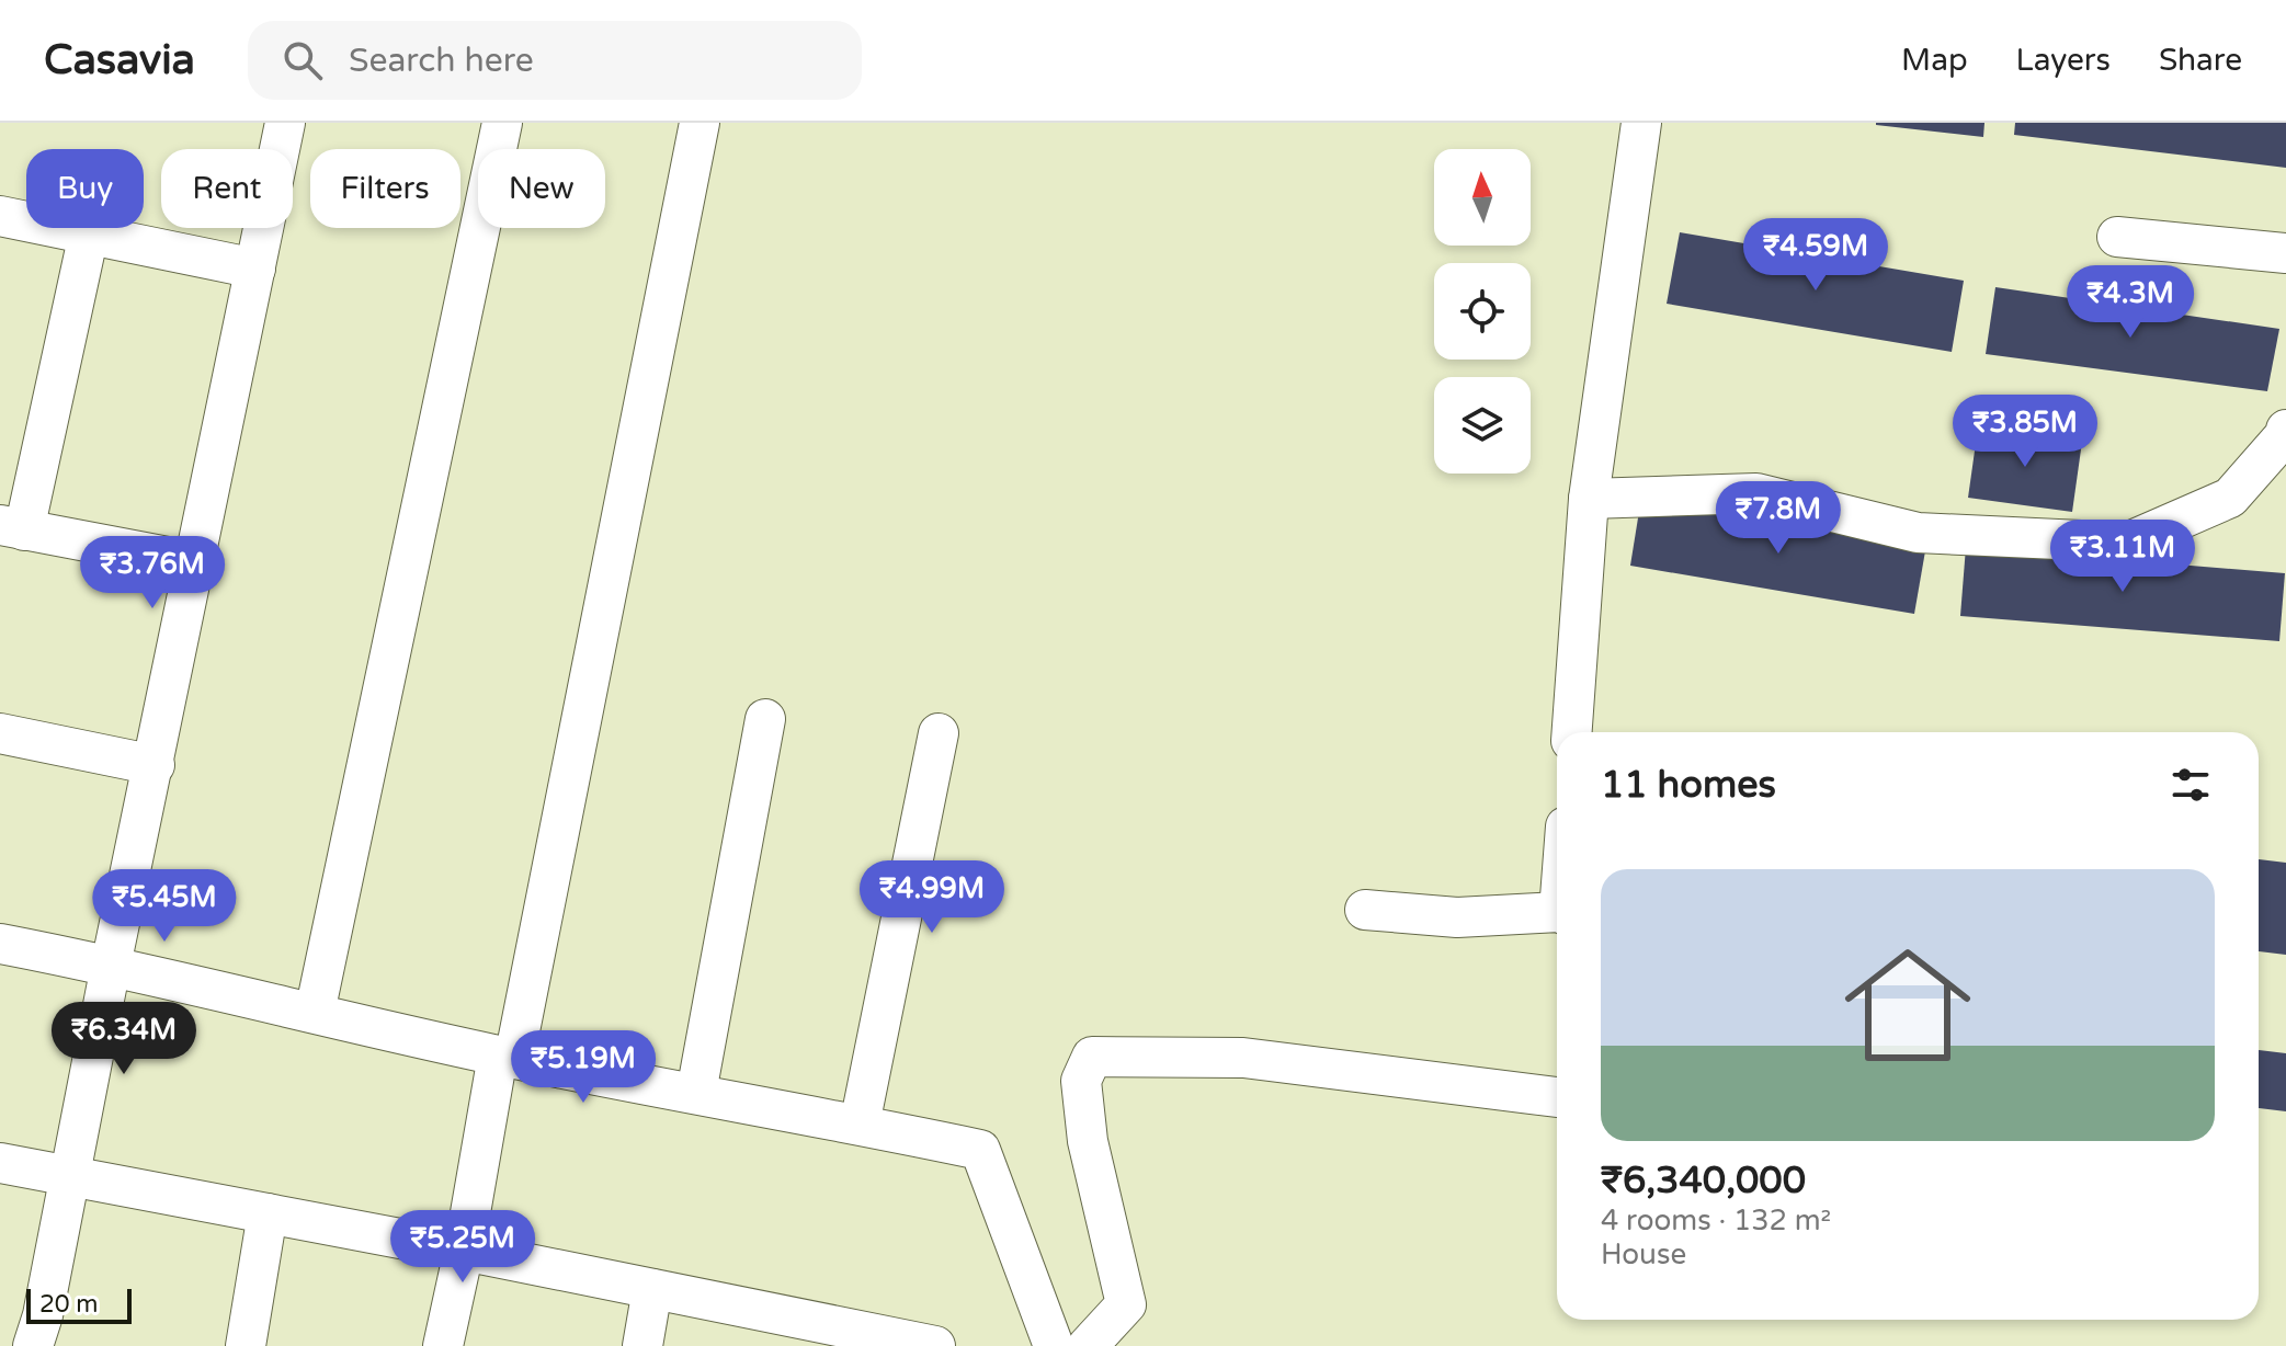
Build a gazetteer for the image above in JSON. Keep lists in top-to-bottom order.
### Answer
{
  "scale_bar": "20 m",
  "north": "top",
  "page": {
    "header": "Casavia",
    "search": "Search here",
    "nav": ["Map", "Layers", "Share"],
    "chip": [
      "Buy",
      "Rent",
      "Filters",
      "New"
    ],
    "price": [
      "₹4.59M",
      "₹4.3M",
      "₹3.85M",
      "₹7.8M",
      "₹3.11M",
      "₹3.76M",
      "₹4.99M",
      "₹5.45M",
      "₹6.34M",
      "₹5.19M",
      "₹5.25M"
    ],
    "heading": "11 homes",
    "list": [
      {
        "name": "₹6,340,000",
        "note": "4 rooms · 132 m² · House"
      }
    ],
    "scale": "20 m"
  }
}
